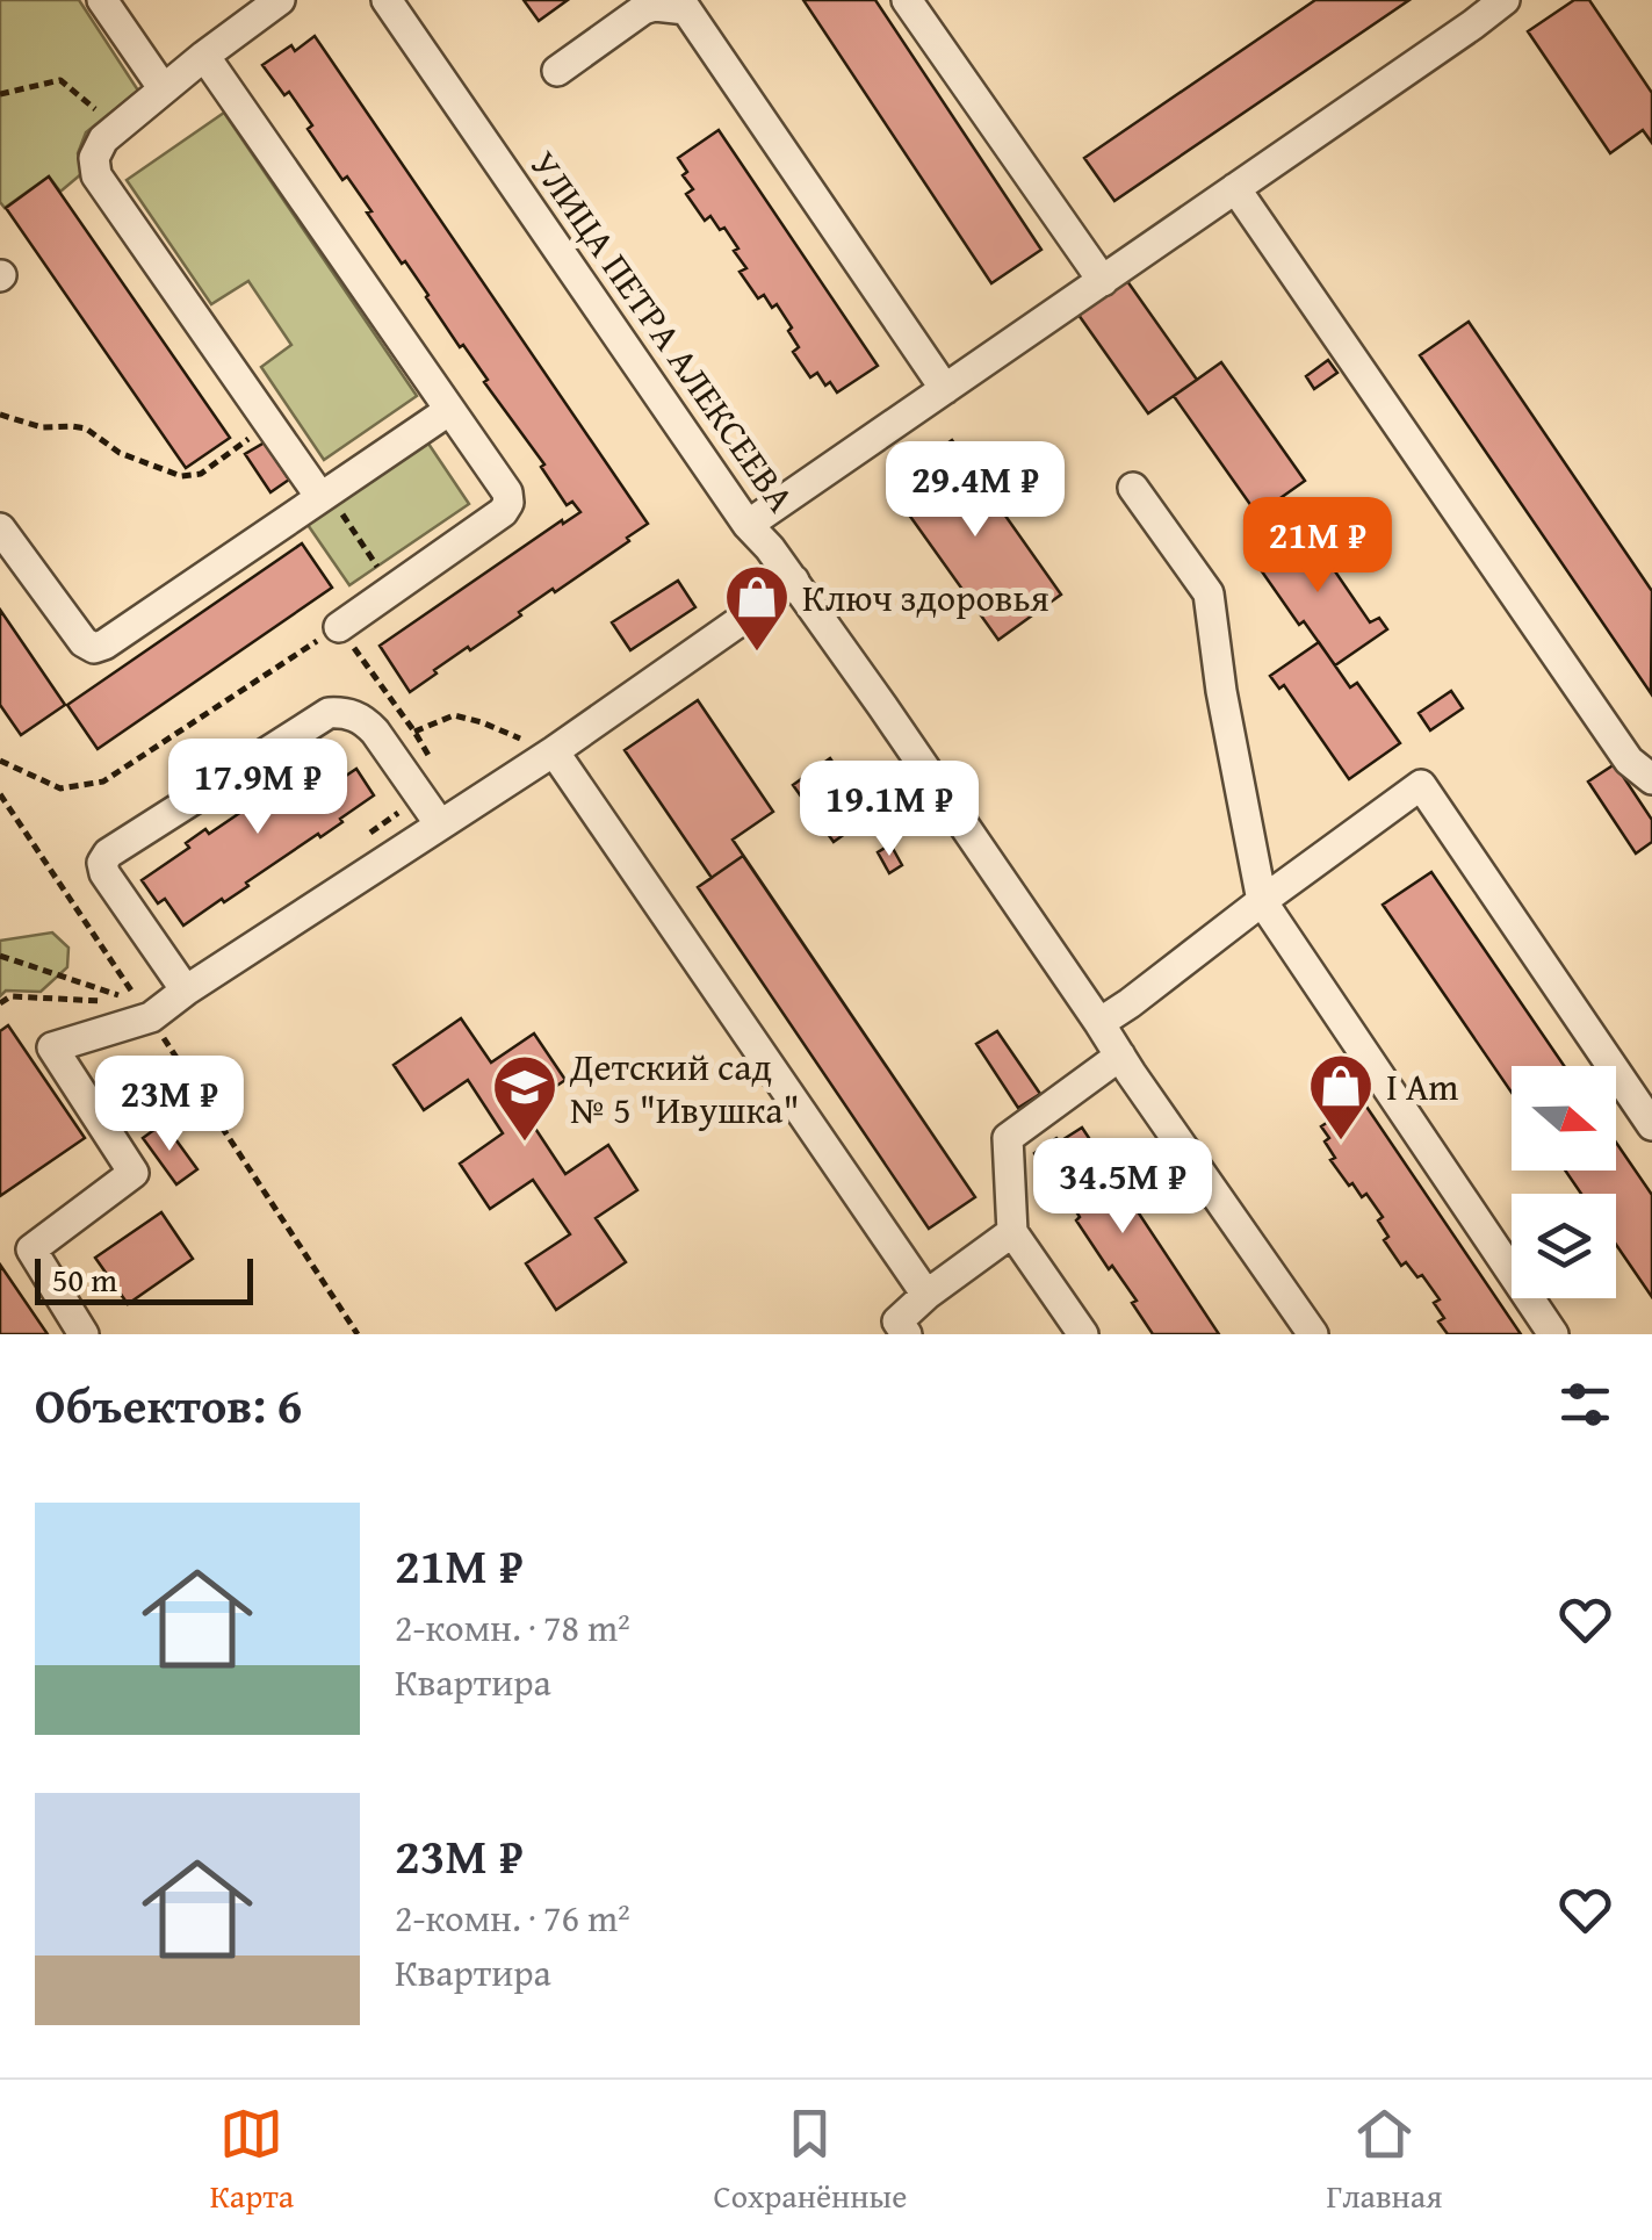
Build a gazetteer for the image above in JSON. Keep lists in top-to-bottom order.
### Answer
{
  "streets": {
    "street": ["УЛИЦА ПЕТРА АЛЕКСЕЕВА"]
  },
  "places": {
    "shop": ["Ключ здоровья", "I Am"],
    "school or university": ["Детский сад № 5 \"Ивушка\""]
  },
  "scale_bar": "50 m",
  "north": "right",
  "page": {
    "price": [
      "29.4M ₽",
      "21M ₽",
      "17.9M ₽",
      "19.1M ₽",
      "23M ₽",
      "34.5M ₽"
    ],
    "scale": "50 m",
    "heading": "Объектов: 6",
    "list": [
      {
        "name": "21M ₽",
        "note": "2-комн. · 78 m² · Квартира"
      },
      {
        "name": "23M ₽",
        "note": "2-комн. · 76 m² · Квартира"
      }
    ],
    "tabs": ["Карта", "Сохранённые", "Главная"]
  }
}
